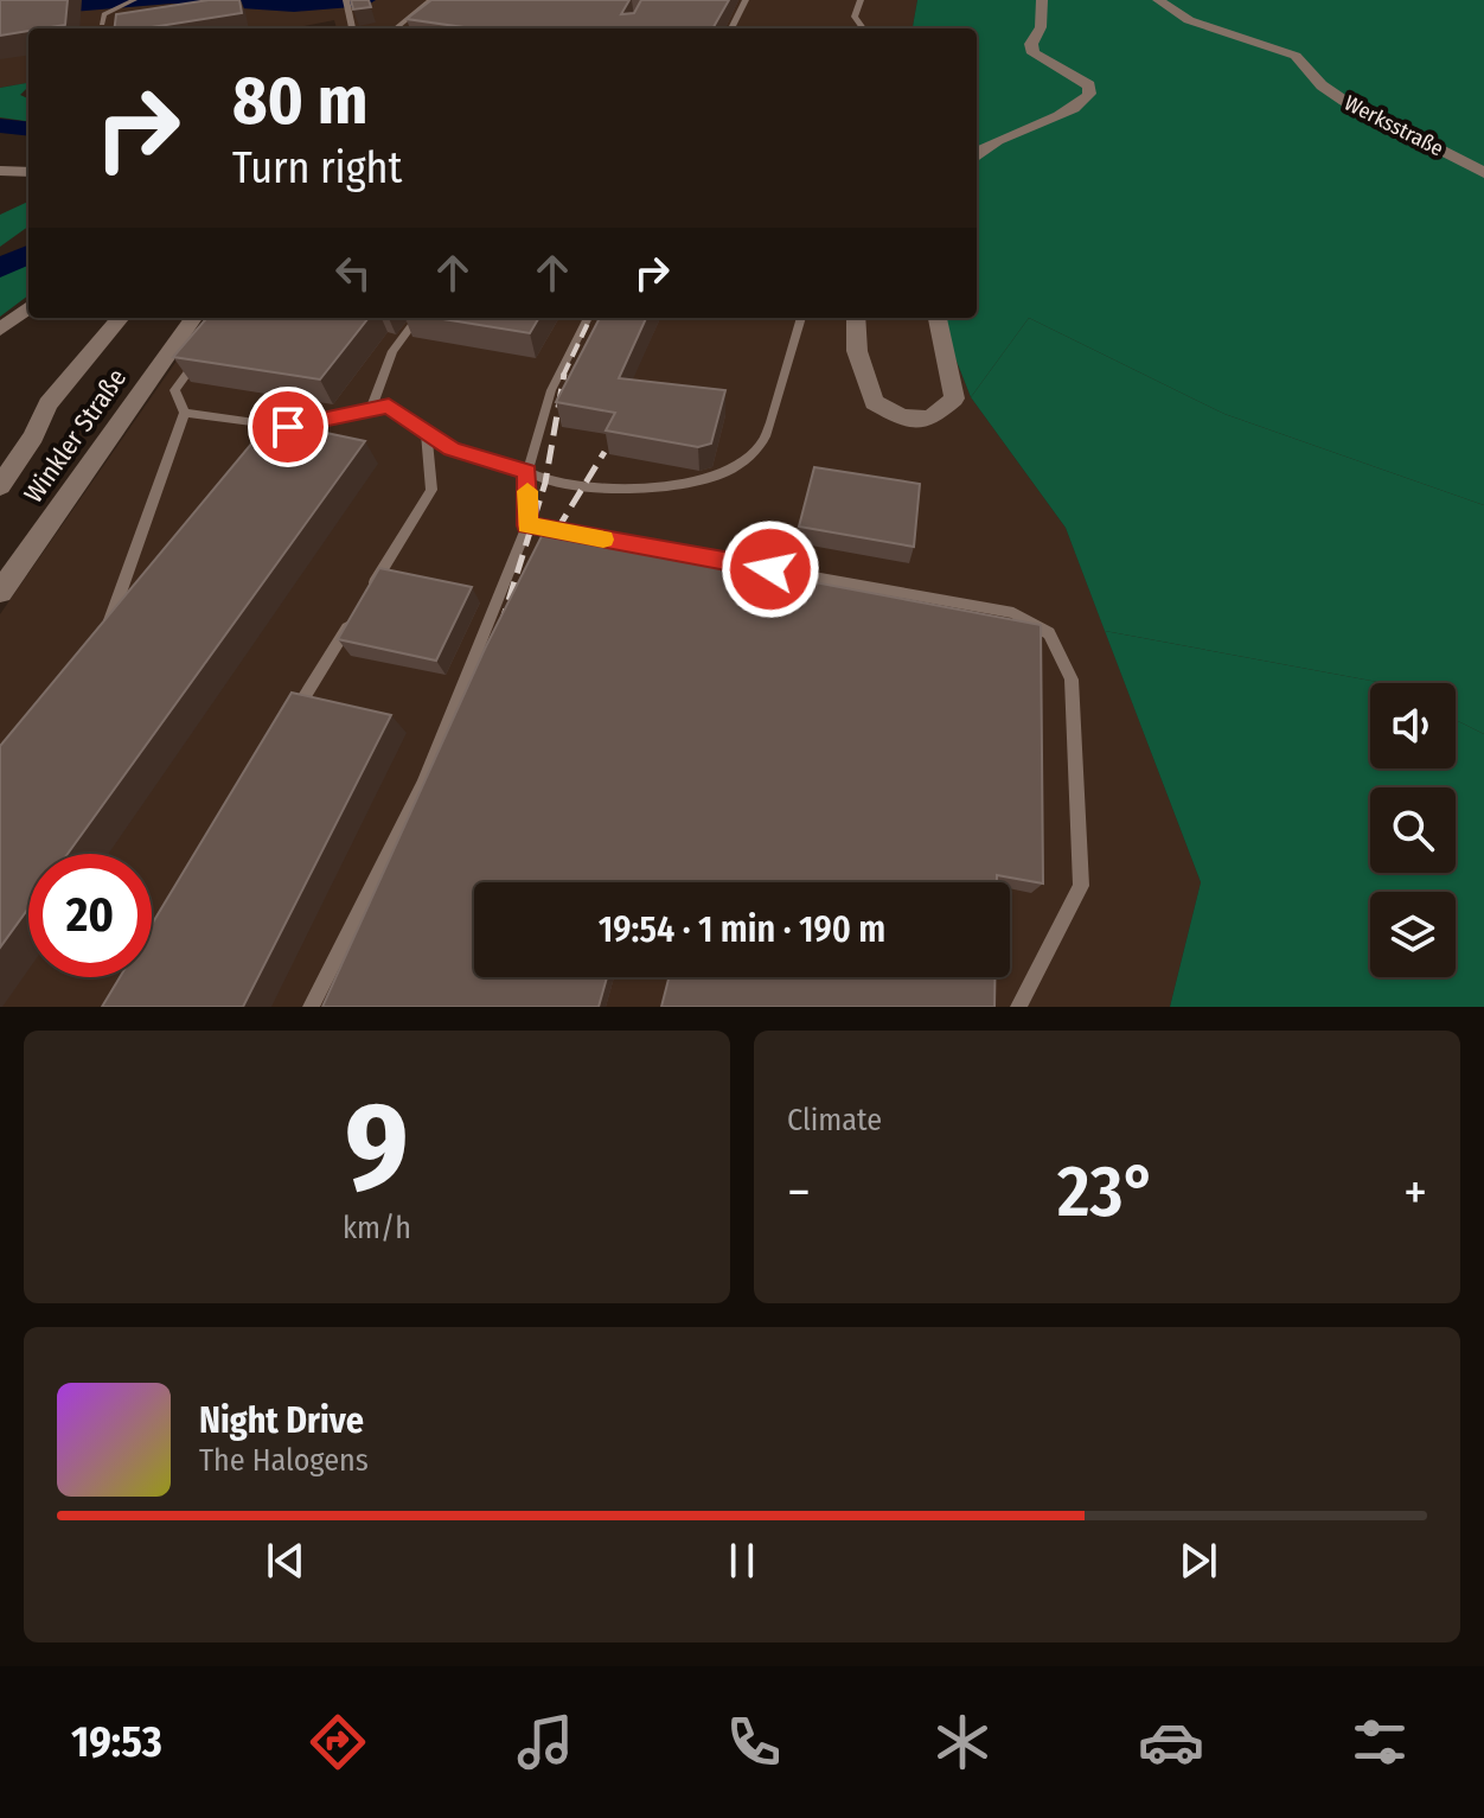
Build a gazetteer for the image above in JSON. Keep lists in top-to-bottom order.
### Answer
{
  "streets": {
    "street": ["Werksstraße", "Winkler Straße"]
  },
  "page": {
    "turn": ["80 m", "Turn right"],
    "limit": "20",
    "trip": "19:54 · 1 min · 190 m",
    "tile": [
      ["9", "km/h"],
      "Climate"
    ],
    "heat": ["−", "23°", "+"],
    "song": ["Night Drive", "The Halogens"],
    "tabs": "19:53"
  }
}
